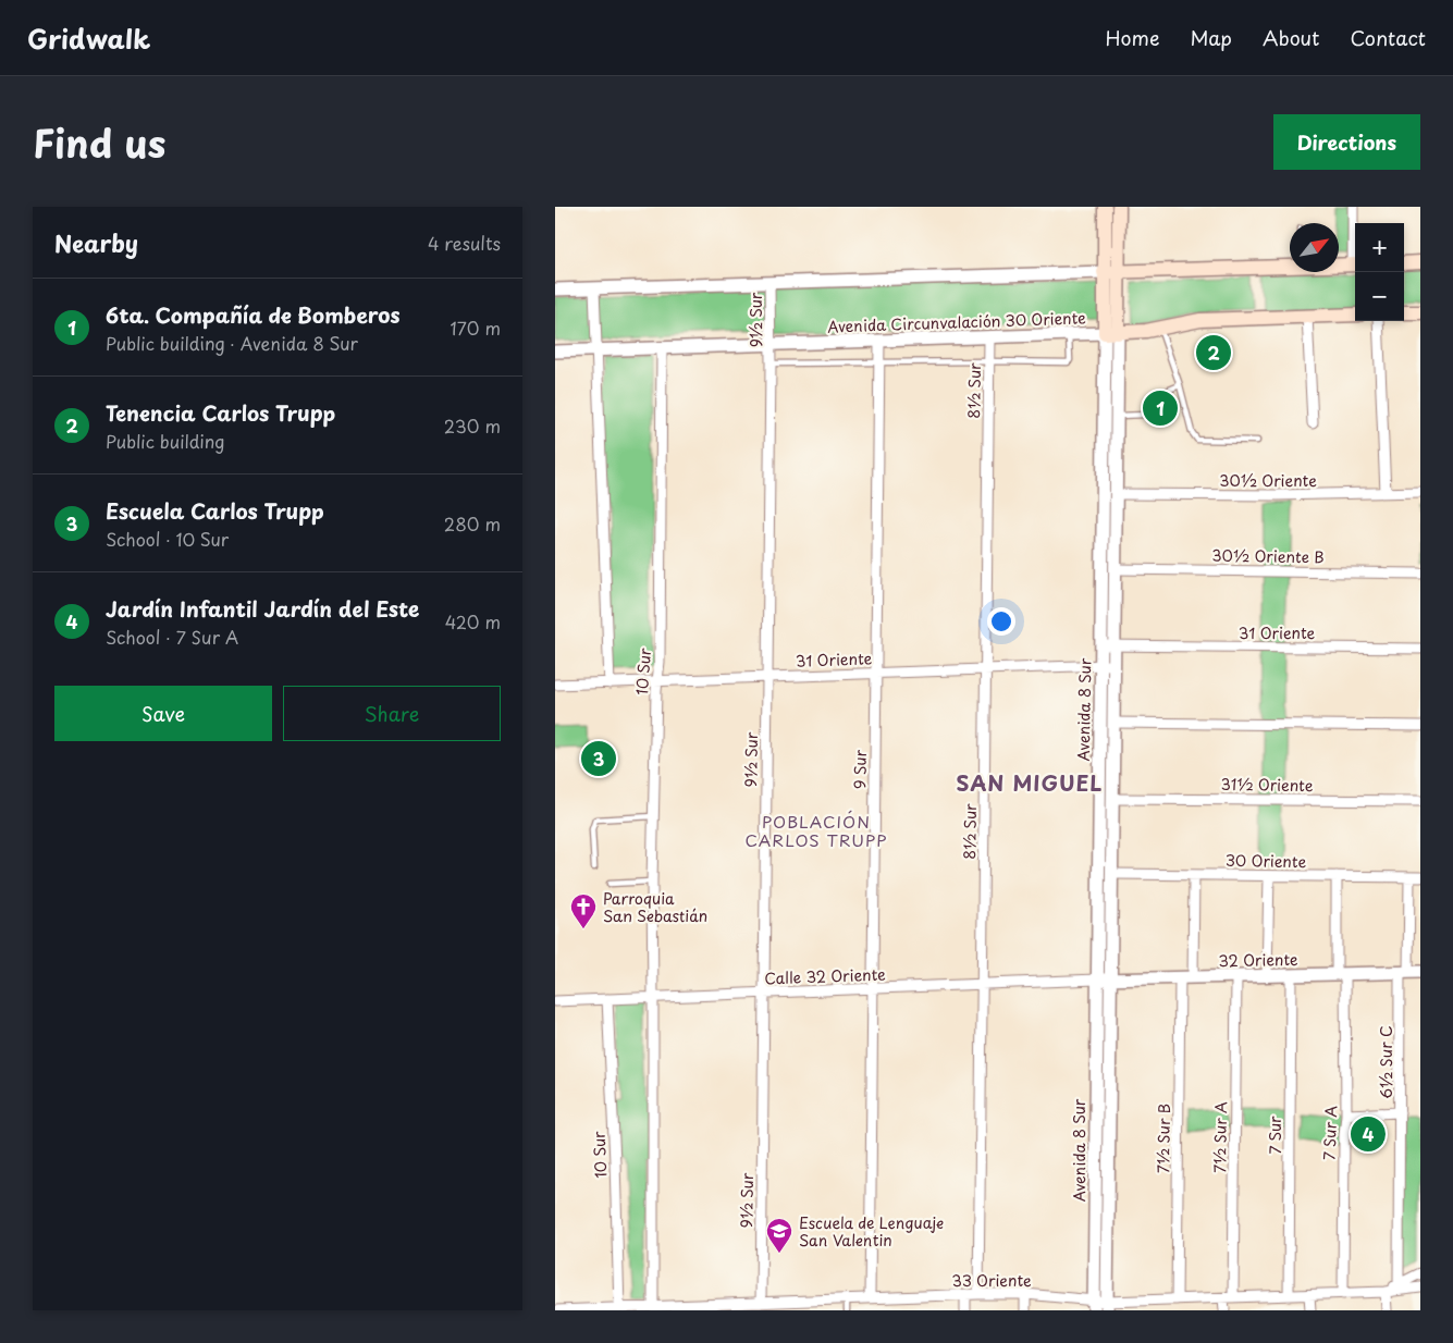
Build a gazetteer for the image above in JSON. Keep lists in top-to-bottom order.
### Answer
{
  "streets": {
    "main road": ["Avenida Circunvalación 30 Oriente", "Avenida 8 Sur"],
    "street": [
      "9½ Sur",
      "8½ Sur",
      "30½ Oriente",
      "30½ Oriente B",
      "31 Oriente",
      "10 Sur",
      "9 Sur",
      "31½ Oriente",
      "30 Oriente",
      "32 Oriente",
      "Calle 32 Oriente",
      "6½ Sur C",
      "7 Sur A",
      "7 Sur",
      "7½ Sur A",
      "7½ Sur B",
      "33 Oriente"
    ]
  },
  "crossings": [
    ["9½ Sur", "Avenida Circunvalación 30 Oriente"],
    ["9½ Sur", "31 Oriente"],
    ["9½ Sur", "Calle 32 Oriente"],
    ["9½ Sur", "33 Oriente"],
    ["Avenida Circunvalación 30 Oriente", "8½ Sur"],
    ["Avenida Circunvalación 30 Oriente", "10 Sur"],
    ["Avenida Circunvalación 30 Oriente", "Avenida 8 Sur"],
    ["Avenida Circunvalación 30 Oriente", "9 Sur"],
    ["8½ Sur", "31 Oriente"],
    ["8½ Sur", "Calle 32 Oriente"],
    ["8½ Sur", "33 Oriente"],
    ["30½ Oriente", "Avenida 8 Sur"],
    ["30½ Oriente B", "Avenida 8 Sur"],
    ["31 Oriente", "10 Sur"],
    ["31 Oriente", "Avenida 8 Sur"],
    ["31 Oriente", "9 Sur"],
    ["10 Sur", "Calle 32 Oriente"],
    ["10 Sur", "33 Oriente"],
    ["Avenida 8 Sur", "31½ Oriente"],
    ["Avenida 8 Sur", "30 Oriente"],
    ["Avenida 8 Sur", "32 Oriente"],
    ["Avenida 8 Sur", "Calle 32 Oriente"],
    ["Avenida 8 Sur", "33 Oriente"],
    ["9 Sur", "Calle 32 Oriente"],
    ["9 Sur", "33 Oriente"],
    ["30 Oriente", "6½ Sur C"],
    ["30 Oriente", "7 Sur A"],
    ["32 Oriente", "Calle 32 Oriente"],
    ["32 Oriente", "6½ Sur C"],
    ["32 Oriente", "7 Sur A"],
    ["32 Oriente", "7 Sur"],
    ["32 Oriente", "7½ Sur A"],
    ["32 Oriente", "7½ Sur B"],
    ["7 Sur A", "33 Oriente"],
    ["7 Sur", "33 Oriente"],
    ["7½ Sur A", "33 Oriente"],
    ["7½ Sur B", "33 Oriente"]
  ],
  "districts": ["SAN MIGUEL", "POBLACIÓN CARLOS TRUPP"],
  "places": {
    "church": ["Parroquia San Sebastián"],
    "school or university": ["Escuela de Lenguaje San Valentin"]
  },
  "north": "top right",
  "page": {
    "header": "Gridwalk",
    "nav": [
      "Home",
      "Map",
      "About",
      "Contact"
    ],
    "title": "Find us",
    "buttons": [
      "Directions",
      ["Save", "Share"]
    ],
    "heading": ["Nearby", "4 results"],
    "map_buttons": ["+", "−"],
    "list": [
      {
        "mark": "1",
        "name": "6ta. Compañía de Bomberos",
        "note": "Public building · Avenida 8 Sur",
        "value": "170 m"
      },
      {
        "mark": "2",
        "name": "Tenencia Carlos Trupp",
        "note": "Public building",
        "value": "230 m"
      },
      {
        "mark": "3",
        "name": "Escuela Carlos Trupp",
        "note": "School · 10 Sur",
        "value": "280 m"
      },
      {
        "mark": "4",
        "name": "Jardín Infantil Jardín del Este",
        "note": "School · 7 Sur A",
        "value": "420 m"
      }
    ],
    "pins": [
      "2",
      "1",
      "3",
      "4"
    ]
  }
}
